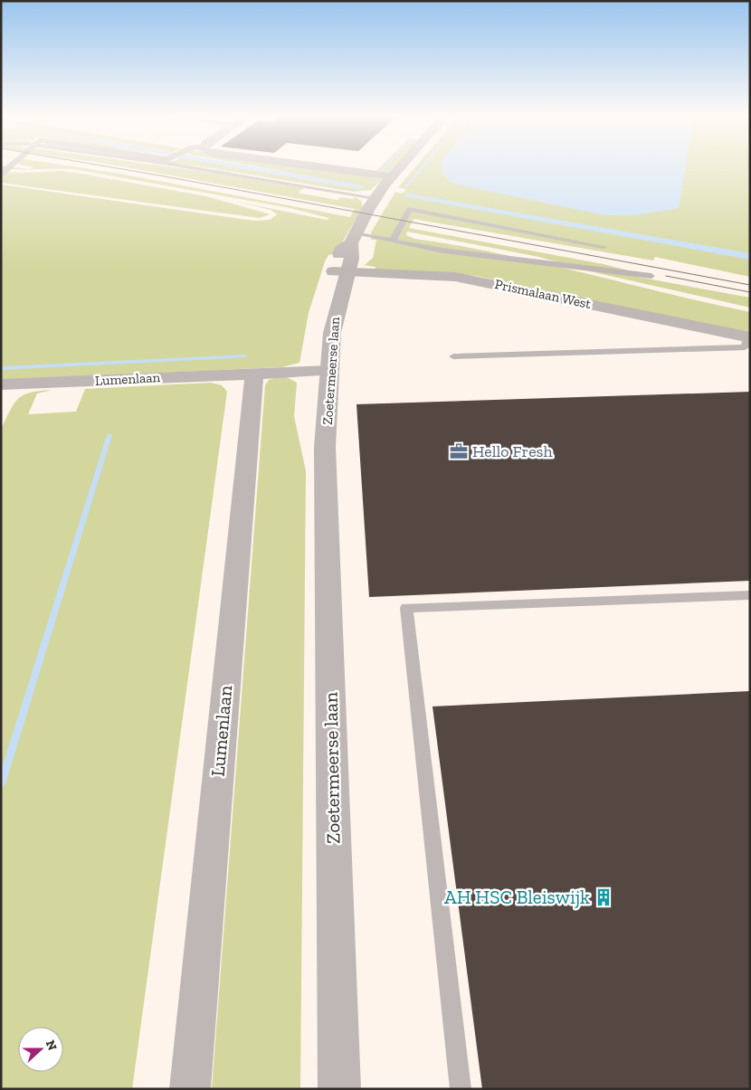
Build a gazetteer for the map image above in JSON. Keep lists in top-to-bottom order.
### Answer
{
  "streets": {
    "street": ["Prismalaan West", "Zoetermeerse laan", "Lumenlaan"]
  },
  "crossings": [
    ["Prismalaan West", "Zoetermeerse laan"],
    ["Zoetermeerse laan", "Lumenlaan"]
  ],
  "places": {
    "office": ["Hello Fresh"],
    "building": ["AH HSC Bleiswijk"]
  },
  "north": "right"
}
